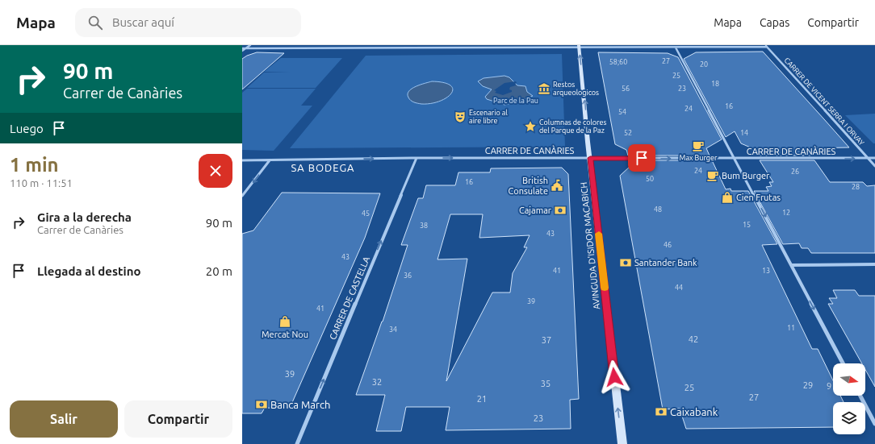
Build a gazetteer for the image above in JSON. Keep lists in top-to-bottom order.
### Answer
{
  "streets": {
    "street": [
      "CARRER DE VICENT SERRA I ORVAY",
      "CARRER DE CANÀRIES",
      "AVINGUDA D'ISIDOR MACABICH",
      "CARRER DE CASTELLA"
    ]
  },
  "crossings": [
    ["CARRER DE VICENT SERRA I ORVAY", "CARRER DE CANÀRIES"],
    ["CARRER DE CANÀRIES", "AVINGUDA D'ISIDOR MACABICH"],
    ["CARRER DE CANÀRIES", "CARRER DE CASTELLA"]
  ],
  "one_way": ["CARRER DE CANÀRIES", "AVINGUDA D'ISIDOR MACABICH", "CARRER DE CASTELLA"],
  "districts": ["SA BODEGA"],
  "parks": ["Parc de la Pau"],
  "places": {
    "museum": ["Restos arqueologicos"],
    "theatre": ["Escenario al aire libre"],
    "place": ["Columnas de colores del Parque de la Paz"],
    "cafe": ["Max Burger", "Bum Burger"],
    "public building": ["British Consulate"],
    "shop": ["Cien Frutas", "Mercat Nou"],
    "bank": [
      "Cajamar",
      "Santander Bank",
      "Banca March",
      "Caixabank"
    ]
  },
  "house_numbers": [
    "27",
    "58;60",
    "20",
    "25",
    "18",
    "56",
    "23",
    "16",
    "24",
    "54",
    "52",
    "14",
    "24",
    "26",
    "50",
    "16",
    "28",
    "48",
    "12",
    "45",
    "15",
    "38",
    "43",
    "46",
    "43",
    "41",
    "13",
    "36",
    "44",
    "39",
    "41",
    "11",
    "34",
    "42",
    "37",
    "39",
    "32",
    "35",
    "29",
    "9",
    "25",
    "27",
    "21",
    "23"
  ],
  "north": "right",
  "page": {
    "header": "Mapa",
    "search": "Buscar aquí",
    "nav": ["Mapa", "Capas", "Compartir"],
    "turn": ["90 m", "Carrer de Canàries"],
    "then": "Luego",
    "heading": ["1 min", "110 m · 11:51"],
    "list": [
      {
        "name": "Gira a la derecha",
        "note": "Carrer de Canàries",
        "value": "90 m"
      },
      {
        "name": "Llegada al destino",
        "value": "20 m"
      }
    ],
    "buttons": ["Salir", "Compartir"]
  }
}
